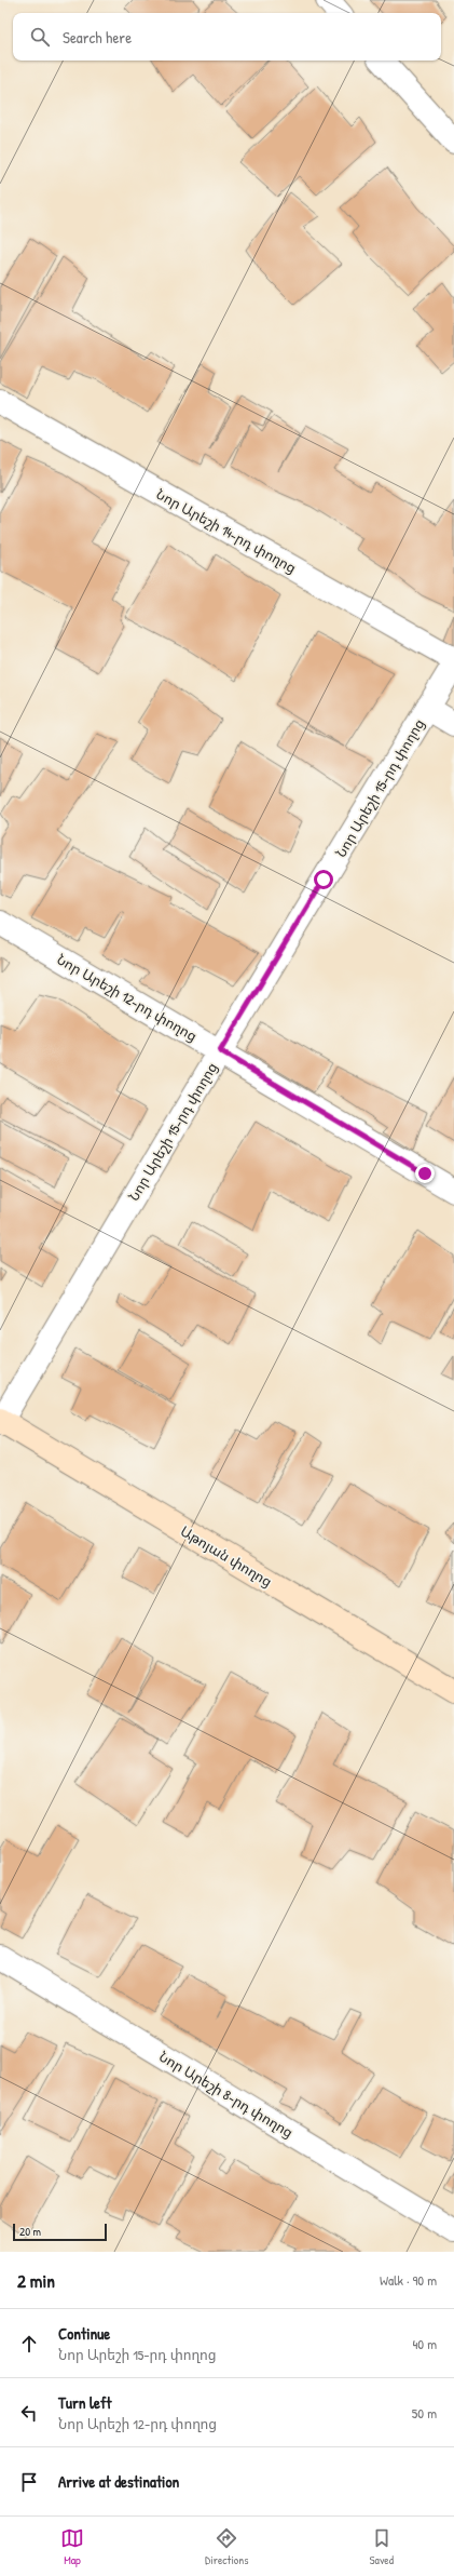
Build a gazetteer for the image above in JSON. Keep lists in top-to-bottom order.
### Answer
{
  "streets": {
    "main road": ["Աթոյան փողոց"],
    "street": [
      "Նոր Արեշի 14-րդ փողոց",
      "Նոր Արեշի 15-րդ փողոց",
      "Նոր Արեշի 12-րդ փողոց",
      "Նոր Արեշի 8-րդ փողոց"
    ]
  },
  "crossings": [
    ["Նոր Արեշի 15-րդ փողոց", "Նոր Արեշի 12-րդ փողոց"],
    ["Նոր Արեշի 15-րդ փողոց", "Աթոյան փողոց"]
  ],
  "scale_bar": "20 m",
  "page": {
    "search": "Search here",
    "scale": "20 m",
    "heading": ["2 min", "Walk · 90 m"],
    "list": [
      ["Continue", "Նոր Արեշի 15-րդ փողոց", "40 m"],
      ["Turn left", "Նոր Արեշի 12-րդ փողոց", "50 m"],
      "Arrive at destination"
    ],
    "nav": ["Map", "Directions", "Saved"]
  }
}
